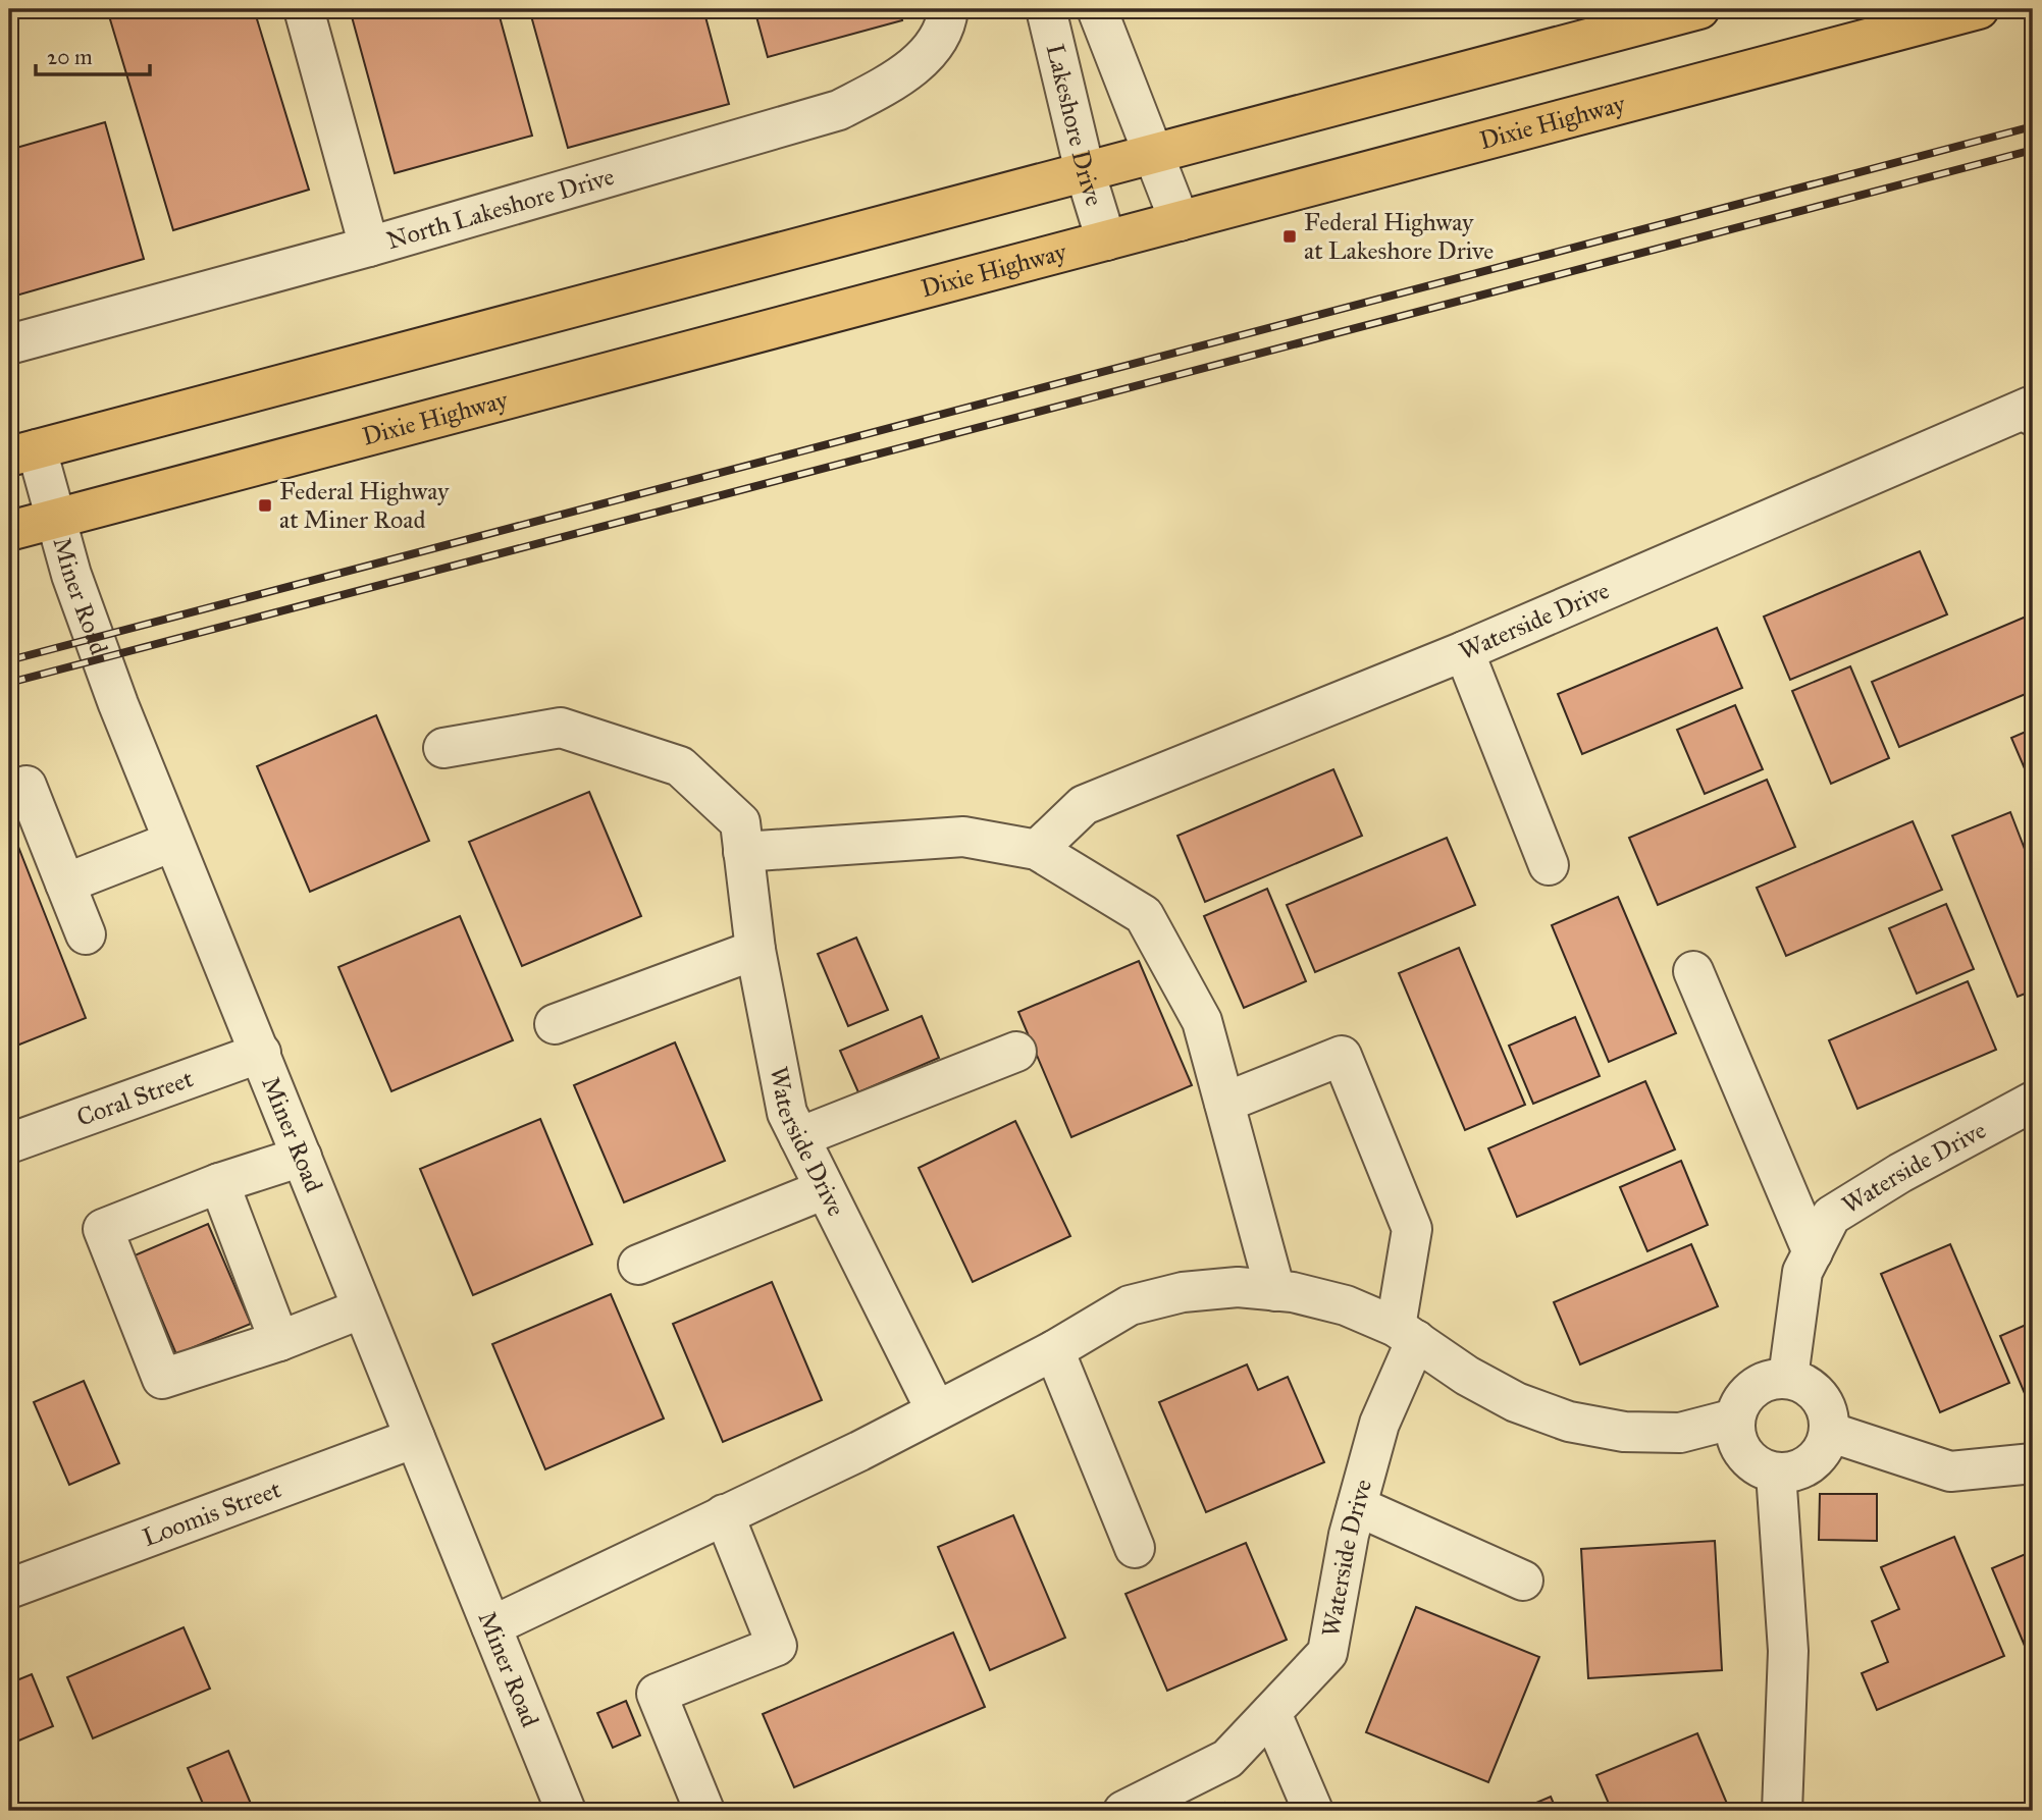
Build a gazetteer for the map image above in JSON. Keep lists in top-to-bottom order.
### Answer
{
  "streets": {
    "main road": ["Dixie Highway"],
    "street": [
      "Lakeshore Drive",
      "North Lakeshore Drive",
      "Miner Road",
      "Waterside Drive",
      "Coral Street",
      "Loomis Street"
    ]
  },
  "crossings": [
    ["Dixie Highway", "Lakeshore Drive"],
    ["Dixie Highway", "Miner Road"],
    ["Miner Road", "Coral Street"],
    ["Miner Road", "Loomis Street"]
  ],
  "places": {
    "transit": ["Federal Highway at Lakeshore Drive", "Federal Highway at Miner Road"]
  },
  "scale_bar": "20 m"
}
